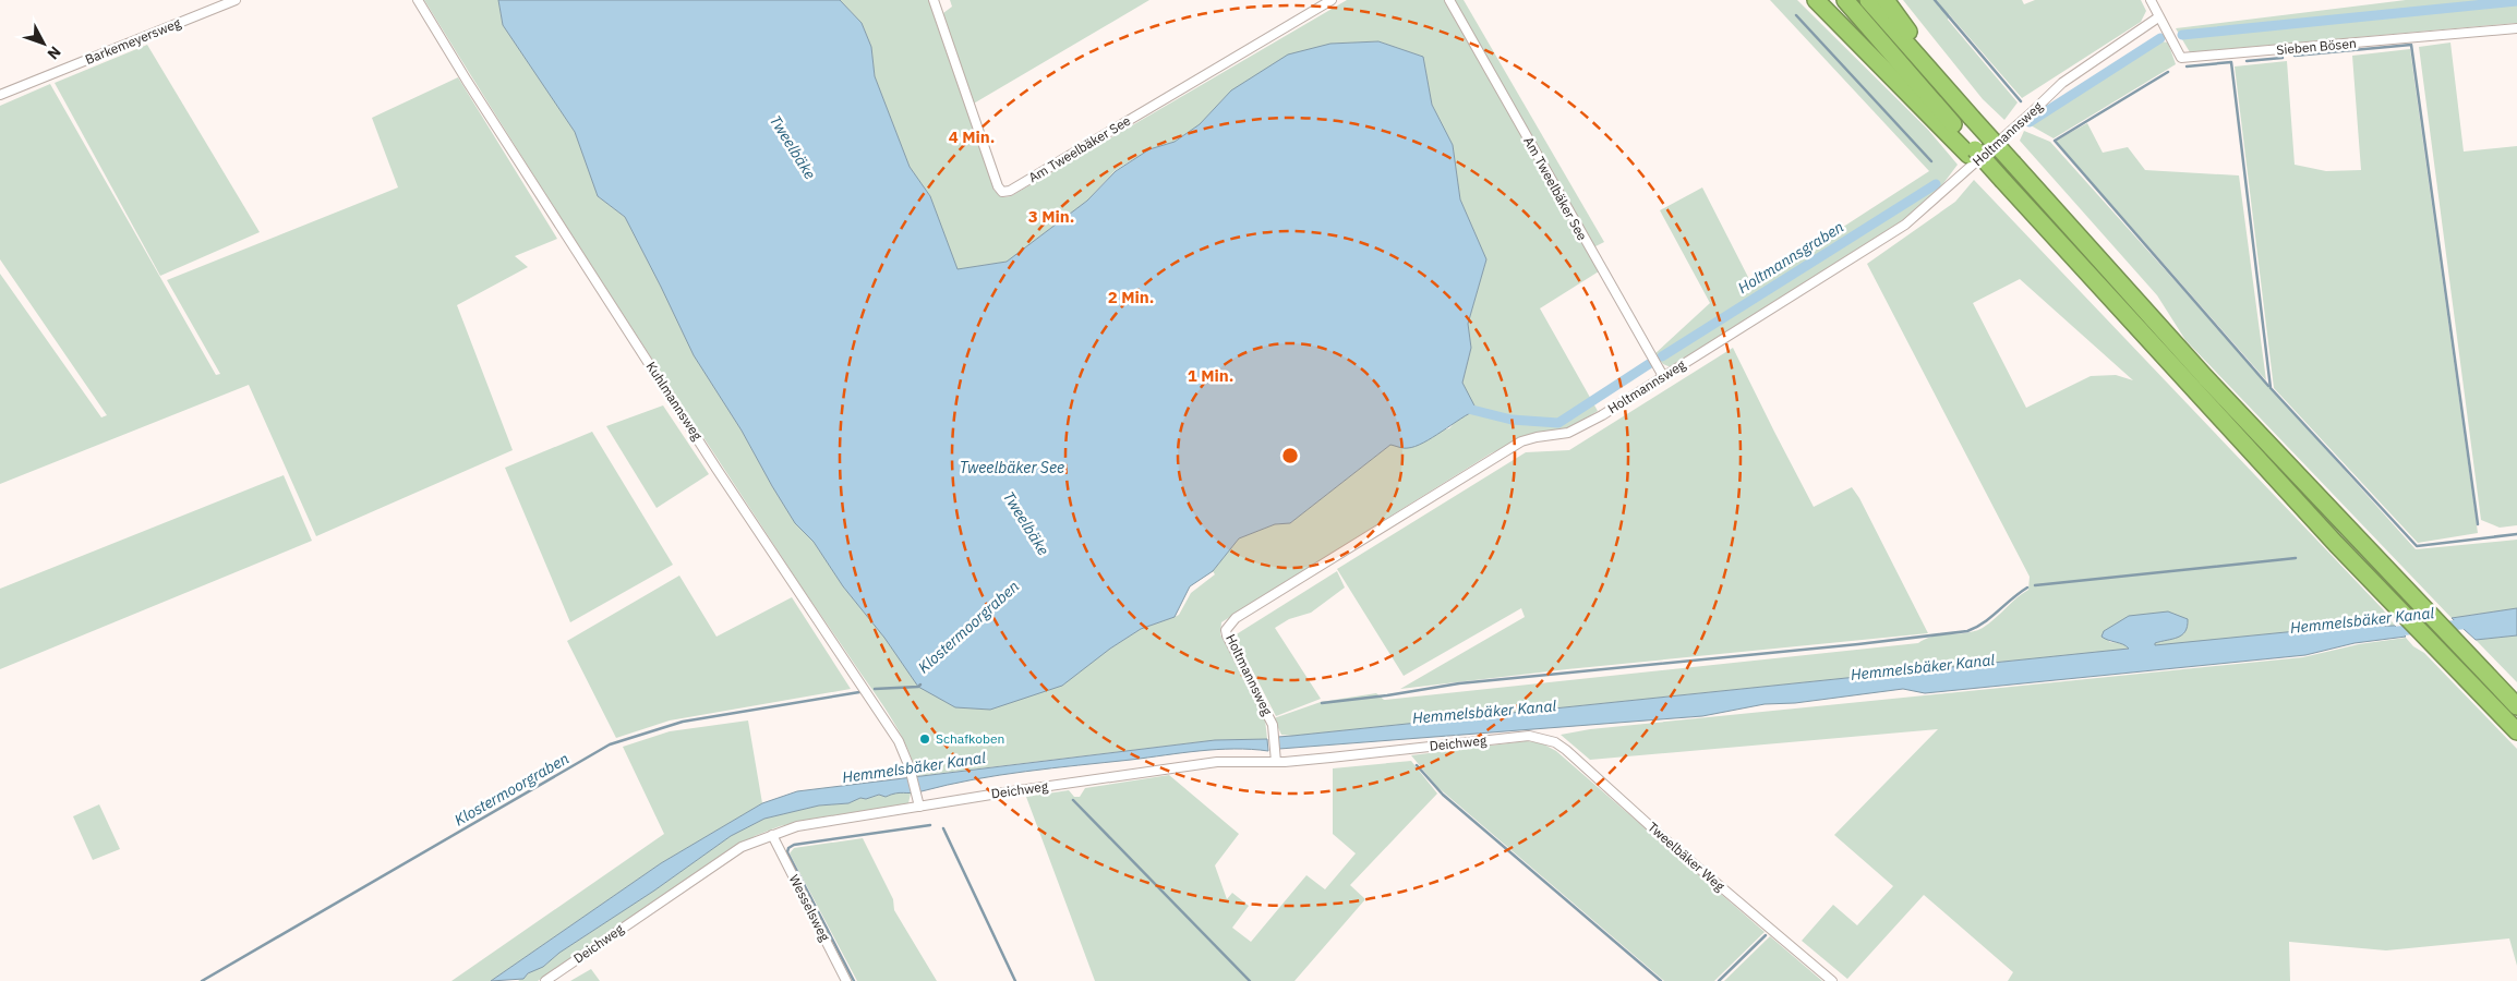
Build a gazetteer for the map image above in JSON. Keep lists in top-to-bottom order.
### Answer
{
  "streets": {
    "street": [
      "Barkemeyersweg",
      "Sieben Bösen",
      "Holtmannsweg",
      "Am Tweelbäker See",
      "Kuhlmannsweg",
      "Deichweg",
      "Tweelbäker Weg",
      "Wesselsweg"
    ]
  },
  "crossings": [
    ["Sieben Bösen", "Holtmannsweg"],
    ["Holtmannsweg", "Am Tweelbäker See"],
    ["Holtmannsweg", "Deichweg"],
    ["Kuhlmannsweg", "Deichweg"],
    ["Deichweg", "Tweelbäker Weg"],
    ["Deichweg", "Wesselsweg"]
  ],
  "water": [
    "Tweelbäke",
    "Holtmannsgraben",
    "Tweelbäker See",
    "Hemmelsbäker Kanal",
    "Klostermoorgraben"
  ],
  "places": ["Schafkoben"],
  "north": "bottom right",
  "rings": [
    "4 Min.",
    "3 Min.",
    "2 Min.",
    "1 Min."
  ]
}
